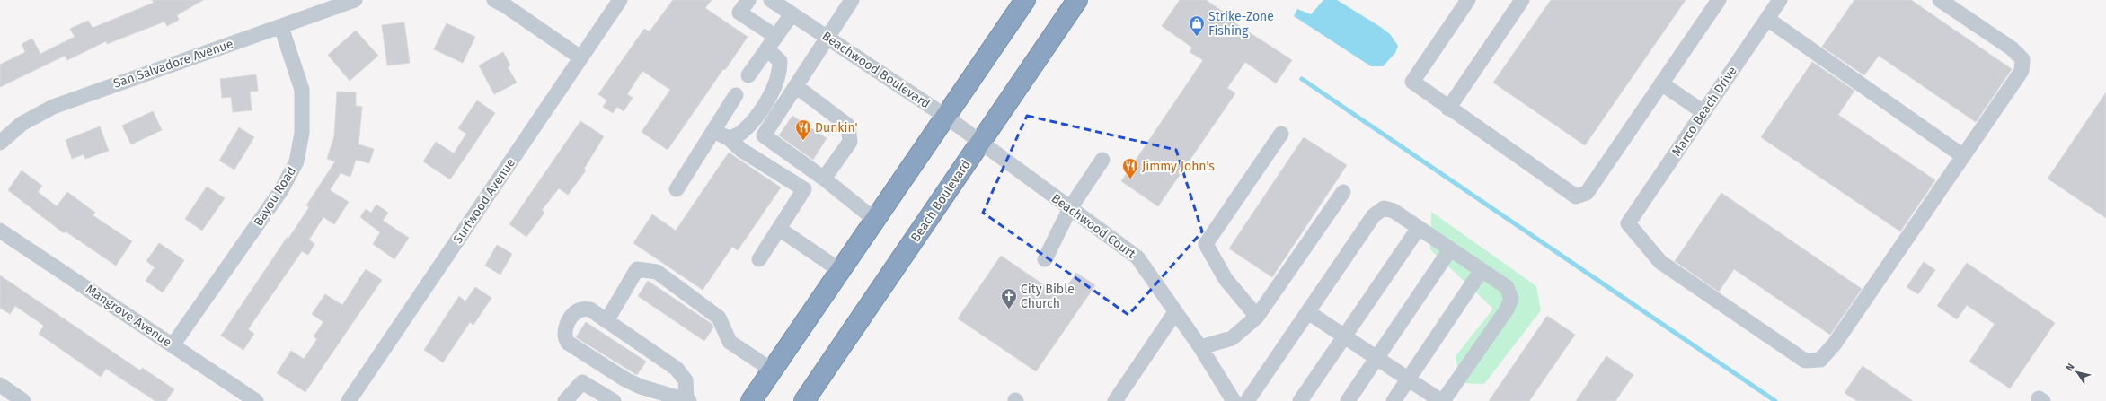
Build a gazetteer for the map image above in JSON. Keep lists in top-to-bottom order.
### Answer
{
  "streets": {
    "highway": ["Beach Boulevard"],
    "street": [
      "San Salvadore Avenue",
      "Beachwood Boulevard",
      "Marco Beach Drive",
      "Bayou Road",
      "Surfwood Avenue",
      "Beachwood Court",
      "Mangrove Avenue"
    ]
  },
  "crossings": [
    ["San Salvadore Avenue", "Bayou Road"],
    ["Beachwood Boulevard", "Beach Boulevard"],
    ["Beachwood Boulevard", "Beachwood Court"],
    ["Bayou Road", "Mangrove Avenue"],
    ["Beach Boulevard", "Beachwood Court"]
  ],
  "places": {
    "shop": ["Strike-Zone Fishing"],
    "restaurant": ["Dunkin'", "Jimmy John's"],
    "church": ["City Bible Church"]
  },
  "north": "top left"
}
